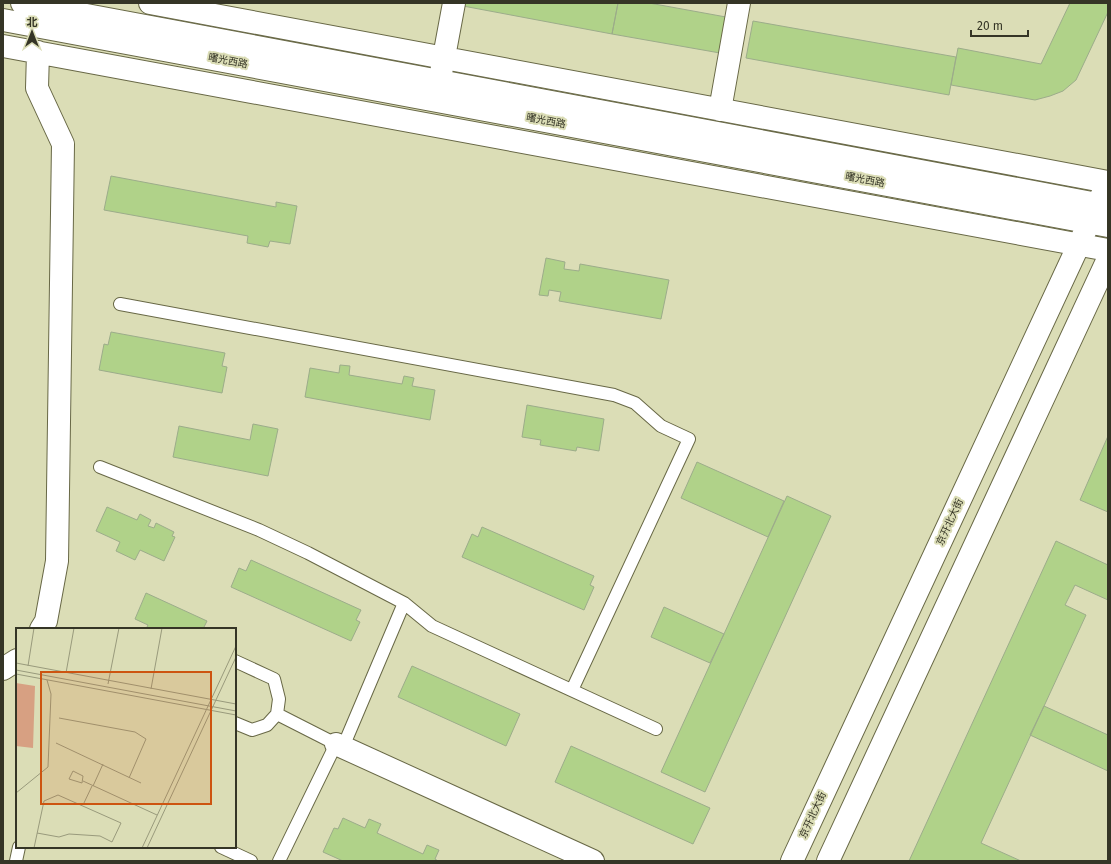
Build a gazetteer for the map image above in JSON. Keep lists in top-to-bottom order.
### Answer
{
  "streets": {
    "main road": ["曙光西路", "京开北大街"]
  },
  "crossings": [
    ["曙光西路", "京开北大街"]
  ],
  "scale_bar": "20 m",
  "north": "top"
}
